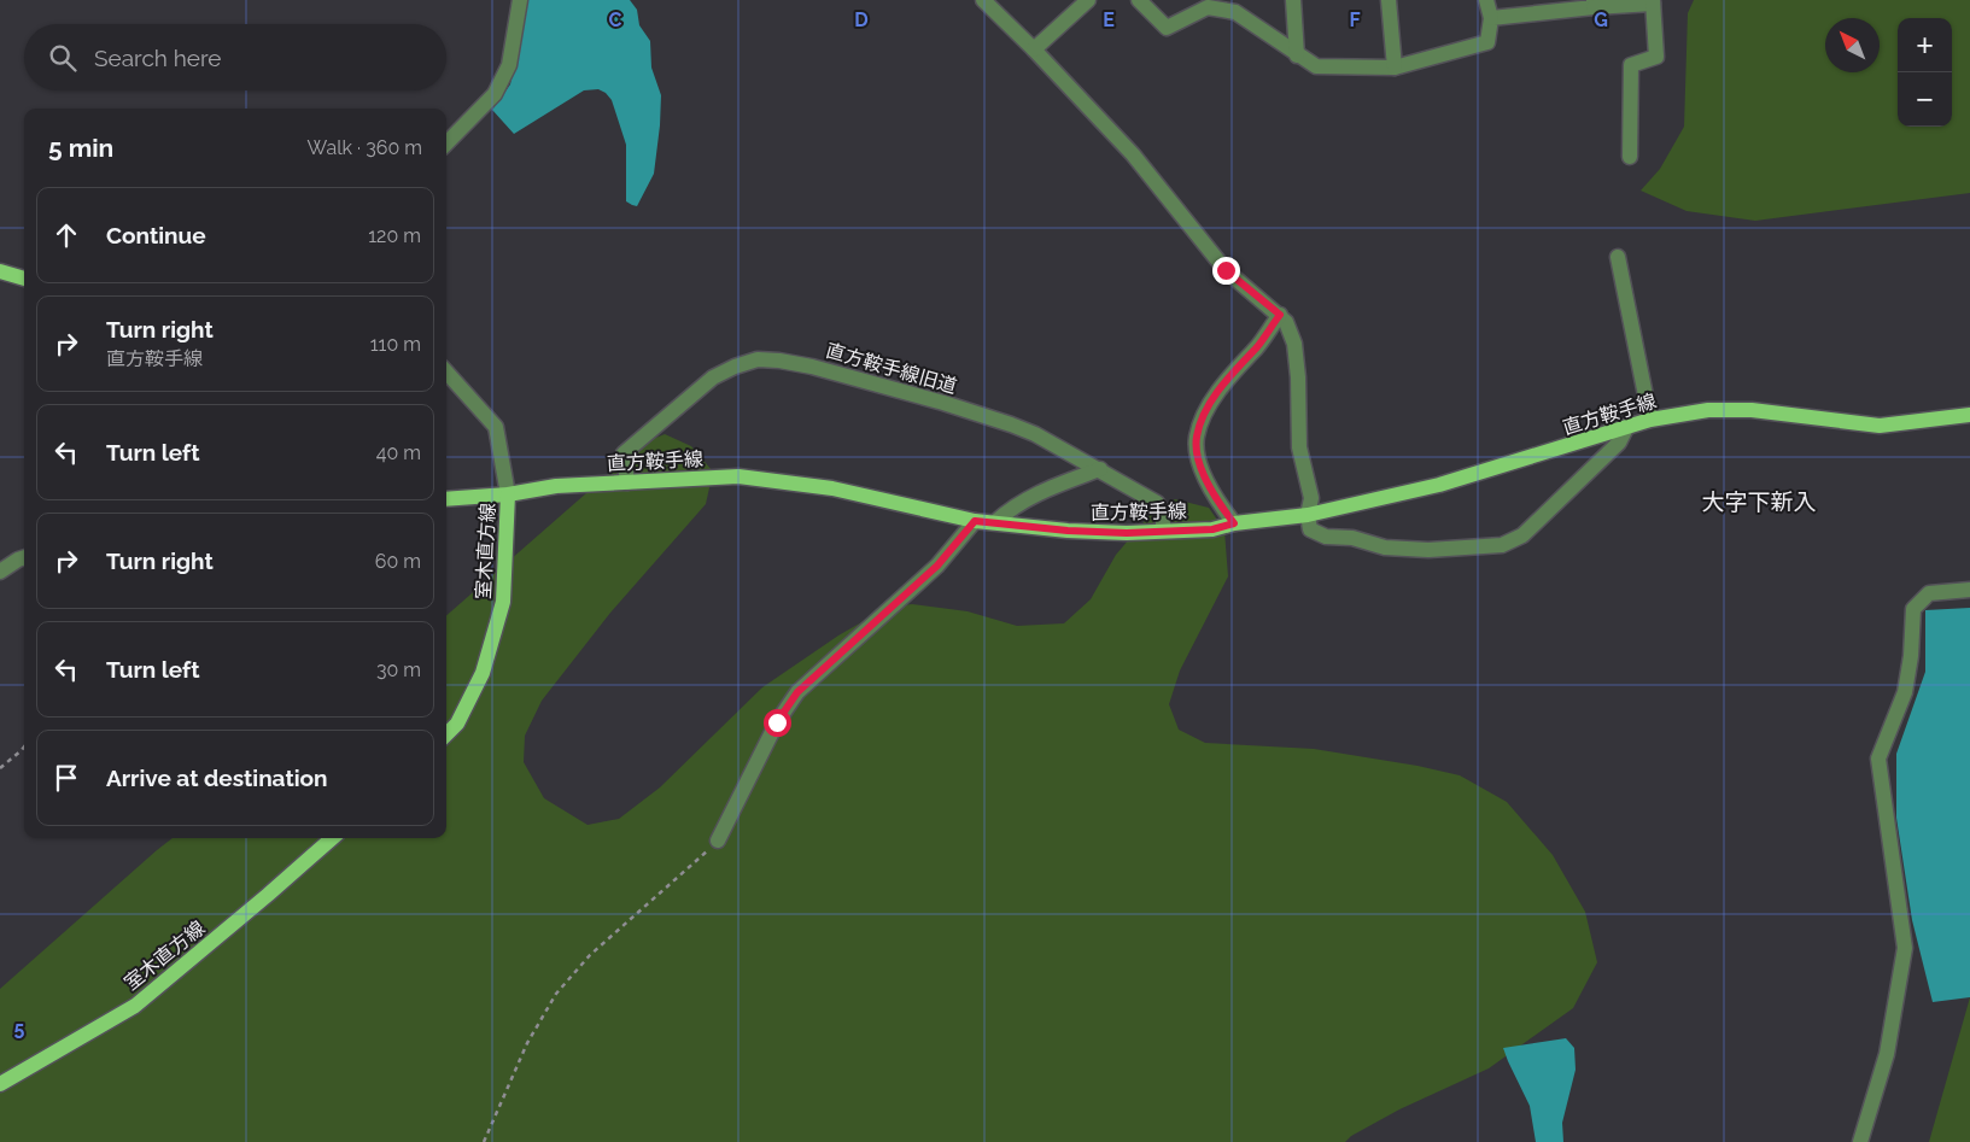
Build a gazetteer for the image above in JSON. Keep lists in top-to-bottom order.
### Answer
{
  "streets": {
    "main road": ["直方鞍手線", "室木直方線"],
    "street": ["直方鞍手線旧道"]
  },
  "crossings": [
    ["直方鞍手線旧道", "直方鞍手線"],
    ["直方鞍手線", "室木直方線"]
  ],
  "districts": ["大字下新入"],
  "north": "top left",
  "page": {
    "map_buttons": ["+", "−"],
    "search": "Search here",
    "heading": ["5 min", "Walk · 360 m"],
    "list": [
      ["Continue", "120 m"],
      ["Turn right", "直方鞍手線", "110 m"],
      ["Turn left", "40 m"],
      ["Turn right", "60 m"],
      ["Turn left", "30 m"],
      "Arrive at destination"
    ]
  },
  "grid": {
    "columns": [
      "C",
      "D",
      "E",
      "F",
      "G"
    ],
    "rows": ["5"]
  }
}
